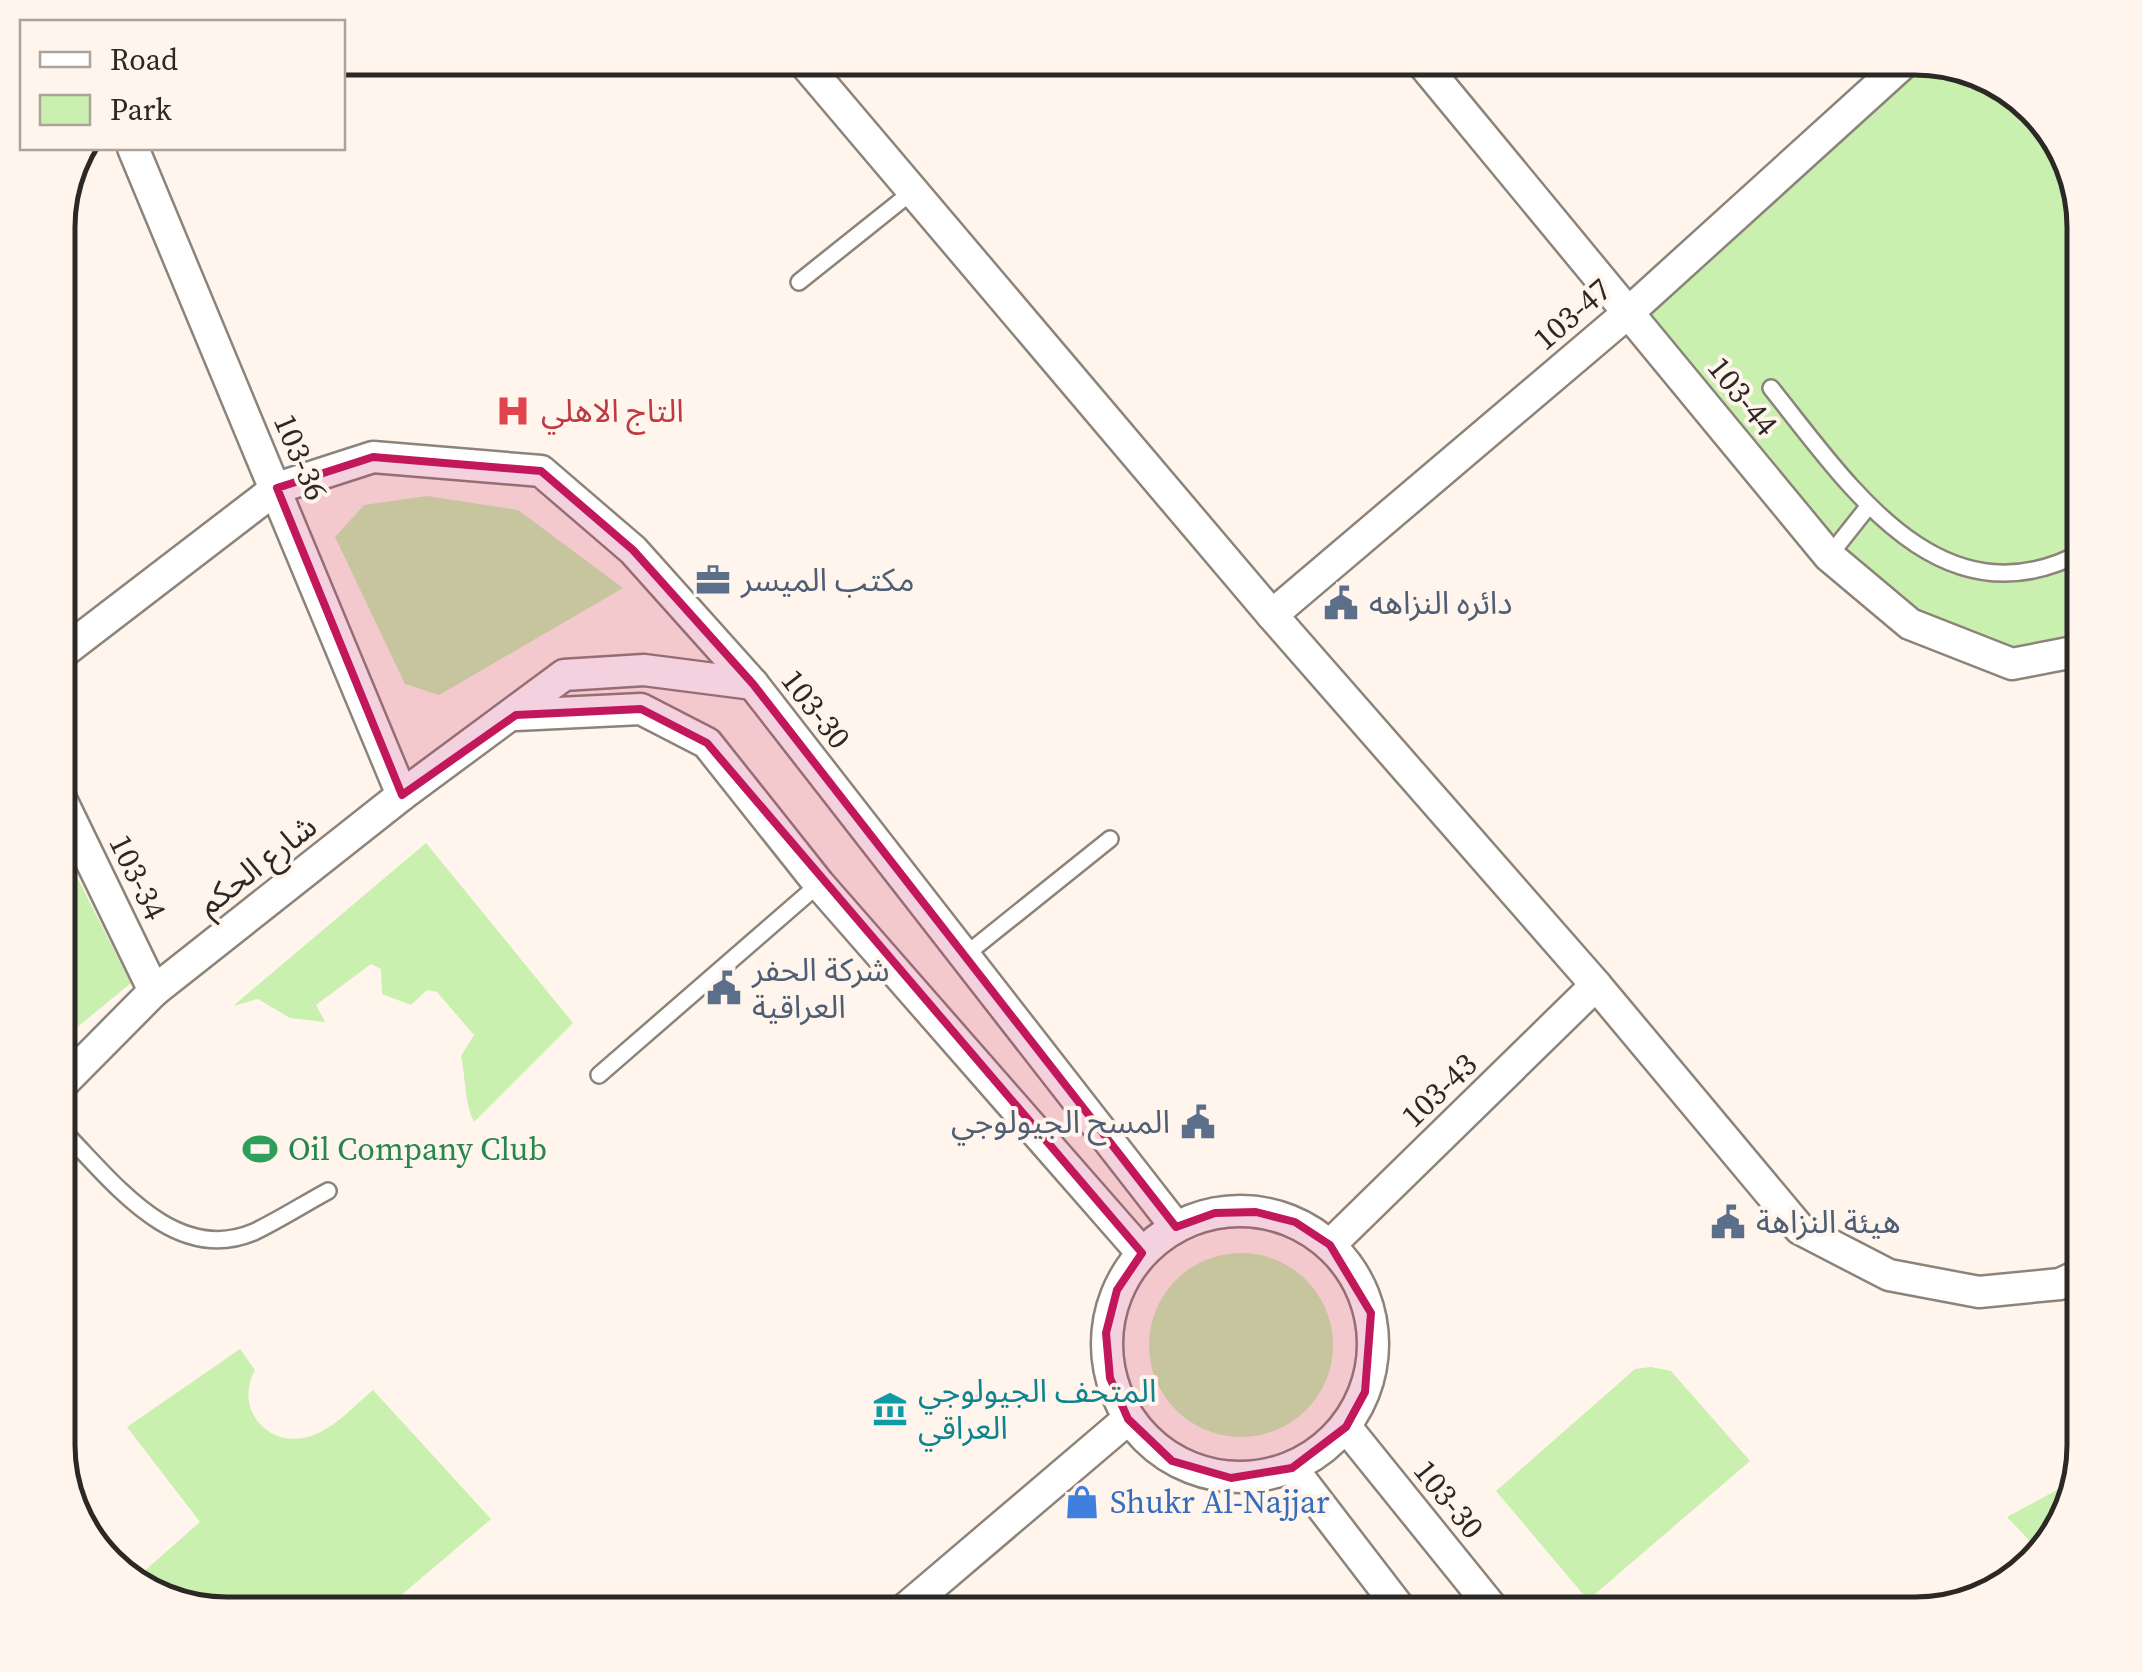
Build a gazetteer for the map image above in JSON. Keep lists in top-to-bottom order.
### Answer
{
  "streets": {
    "street": [
      "103-47",
      "103-44",
      "103-36",
      "103-30",
      "شارع الحكم",
      "103-34",
      "103-43"
    ]
  },
  "crossings": [
    ["103-47", "103-44"],
    ["103-36", "103-30"],
    ["103-36", "شارع الحكم"],
    ["103-30", "شارع الحكم"],
    ["103-30", "103-43"],
    ["شارع الحكم", "103-34"]
  ],
  "places": {
    "hospital": ["التاج الاهلي"],
    "office": ["مكتب الميسر"],
    "public building": [
      "دائره النزاهه",
      "شركة الحفر العراقية",
      "المسح الجيولوجي",
      "هيئة النزاهة"
    ],
    "sports": ["Oil Company Club"],
    "museum": ["المتحف الجيولوجي العراقي"],
    "shop": ["Shukr Al-Najjar"]
  },
  "legend": ["Road", "Park"]
}
